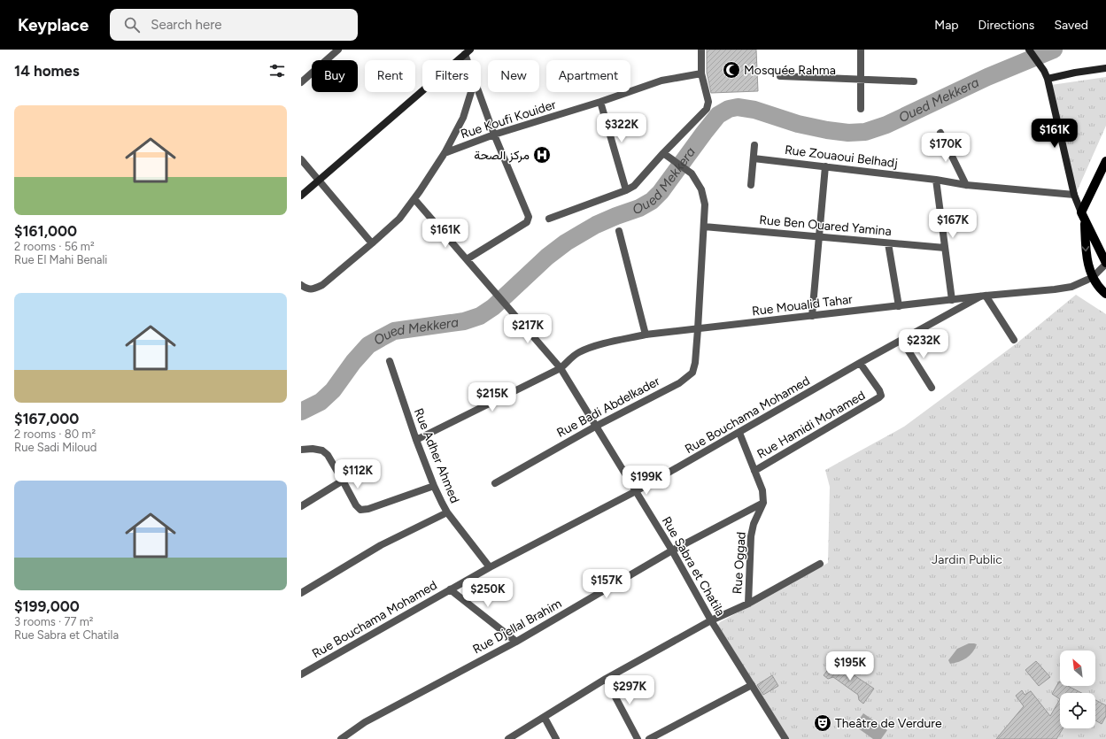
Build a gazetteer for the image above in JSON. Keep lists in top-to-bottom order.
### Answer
{
  "streets": {
    "street": [
      "Rue Koufi Kouider",
      "Rue Zouaoui Belhadj",
      "Rue Ben Ouared Yamina",
      "Rue Moualid Tahar",
      "Rue Badi Abdelkader",
      "Rue Bouchama Mohamed",
      "Rue Hamidi Mohamed",
      "Rue Adher Ahmed",
      "Rue Oggad",
      "Rue Sabra et Chatila",
      "Rue Djellal Brahim"
    ]
  },
  "crossings": [
    ["Rue Moualid Tahar", "Rue Badi Abdelkader"],
    ["Rue Moualid Tahar", "Rue Bouchama Mohamed"],
    ["Rue Moualid Tahar", "Rue Adher Ahmed"],
    ["Rue Moualid Tahar", "Rue Sabra et Chatila"],
    ["Rue Badi Abdelkader", "Rue Sabra et Chatila"],
    ["Rue Bouchama Mohamed", "Rue Hamidi Mohamed"],
    ["Rue Bouchama Mohamed", "Rue Adher Ahmed"],
    ["Rue Bouchama Mohamed", "Rue Sabra et Chatila"],
    ["Rue Oggad", "Rue Djellal Brahim"],
    ["Rue Sabra et Chatila", "Rue Djellal Brahim"]
  ],
  "water": ["Oued Mekkera"],
  "parks": ["Jardin Public"],
  "places": {
    "mosque": ["Mosquée Rahma"],
    "hospital": ["مركز الصحة"],
    "theatre": ["Theâtre de Verdure"]
  },
  "north": "top left",
  "page": {
    "header": "Keyplace",
    "search": "Search here",
    "nav": ["Map", "Directions", "Saved"],
    "heading": "14 homes",
    "chip": [
      "Buy",
      "Rent",
      "Filters",
      "New",
      "Apartment"
    ],
    "list": [
      {
        "name": "$161,000",
        "note": "2 rooms · 56 m² · Rue El Mahi Benali"
      },
      {
        "name": "$167,000",
        "note": "2 rooms · 80 m² · Rue Sadi Miloud"
      },
      {
        "name": "$199,000",
        "note": "3 rooms · 77 m² · Rue Sabra et Chatila"
      }
    ],
    "price": [
      "$322K",
      "$161K",
      "$170K",
      "$167K",
      "$161K",
      "$217K",
      "$232K",
      "$215K",
      "$112K",
      "$199K",
      "$157K",
      "$250K",
      "$195K",
      "$297K"
    ]
  }
}
